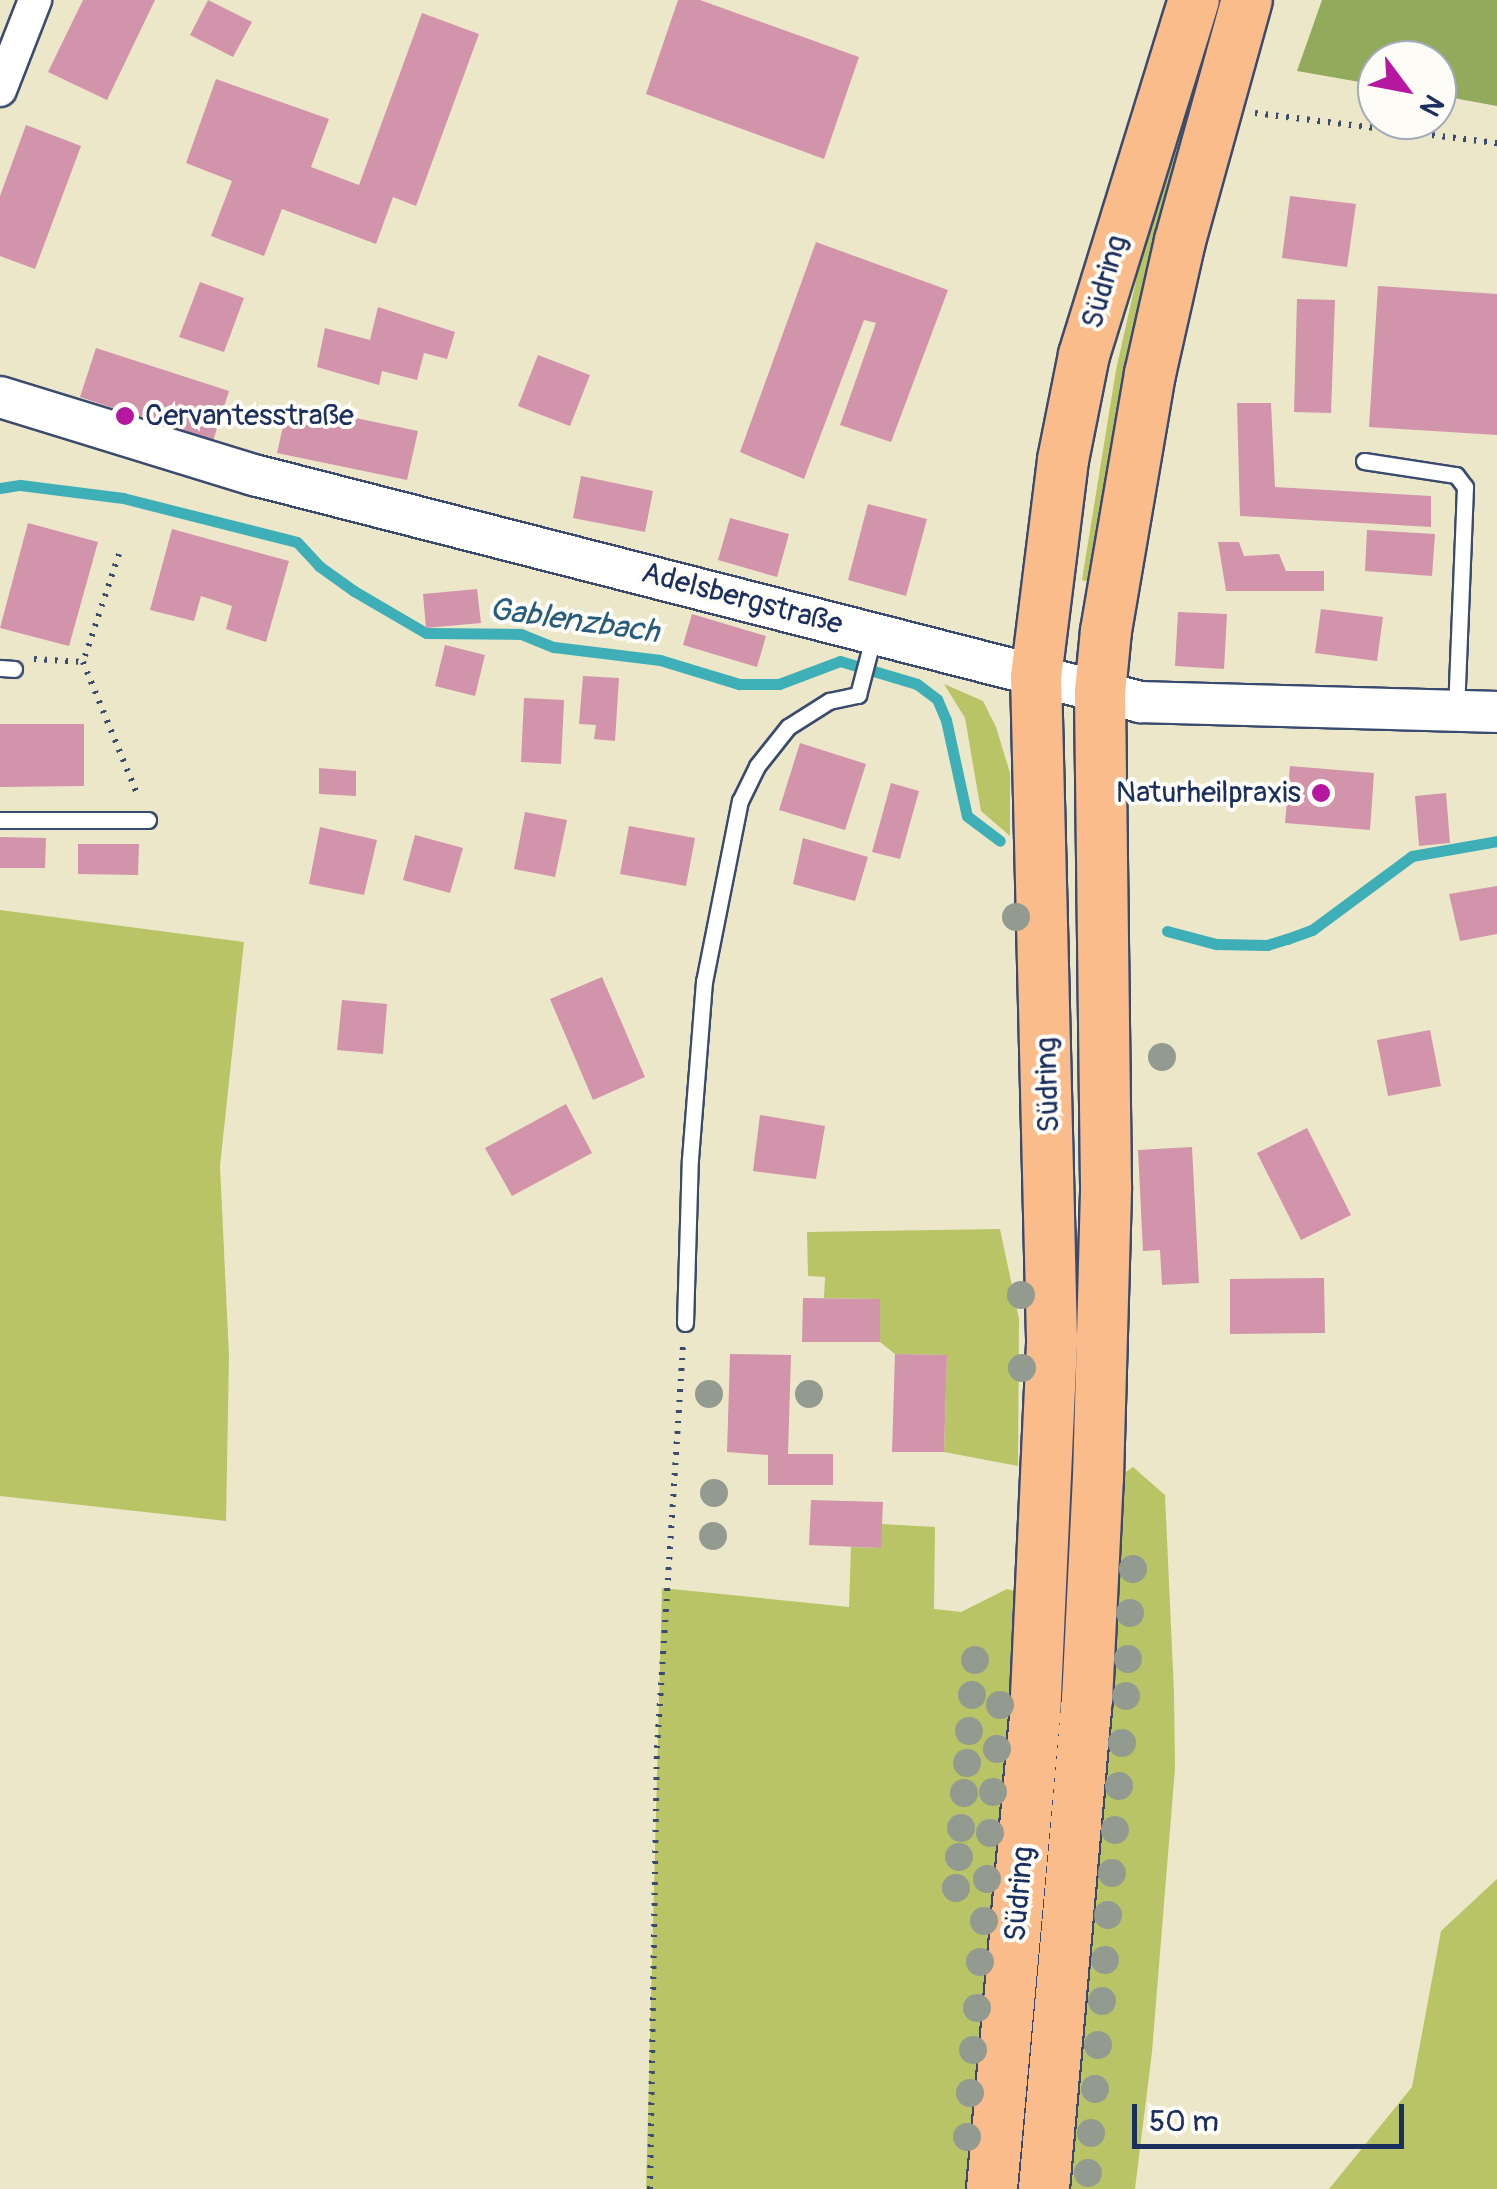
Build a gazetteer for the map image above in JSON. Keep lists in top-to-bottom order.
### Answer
{
  "streets": {
    "main road": ["Südring"],
    "street": ["Adelsbergstraße"]
  },
  "crossings": [
    ["Südring", "Adelsbergstraße"]
  ],
  "water": ["Gablenzbach"],
  "places": ["Cervantesstraße", "Naturheilpraxis"],
  "scale_bar": "50 m",
  "north": "bottom right"
}
